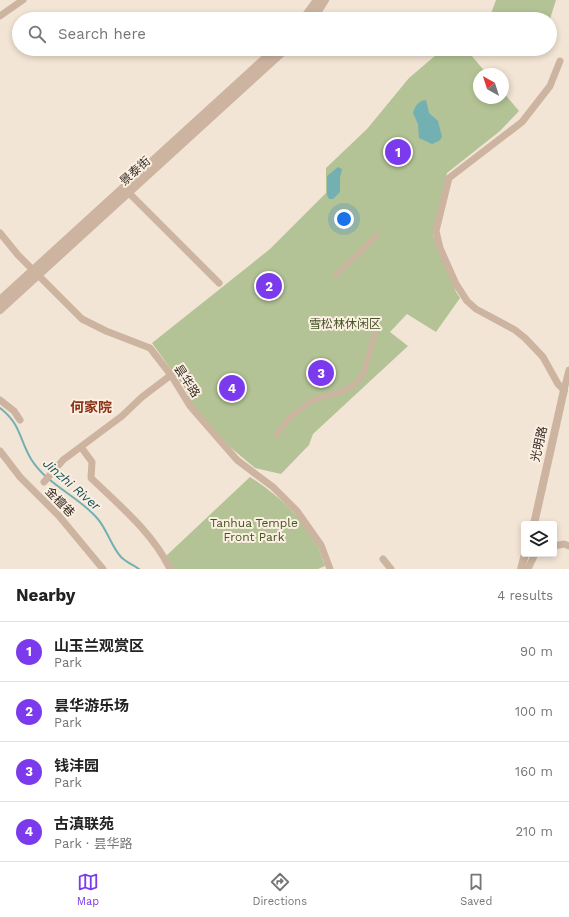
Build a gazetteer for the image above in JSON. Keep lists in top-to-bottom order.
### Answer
{
  "streets": {
    "street": [
      "景泰街",
      "昙华路",
      "光明路",
      "金檀巷"
    ]
  },
  "crossings": [
    ["景泰街", "昙华路"]
  ],
  "districts": ["何家院"],
  "water": ["Jinzhi River"],
  "parks": ["雪松林休闲区", "Tanhua Temple Front Park"],
  "north": "top left",
  "page": {
    "search": "Search here",
    "pins": [
      "1",
      "2",
      "3",
      "4"
    ],
    "heading": ["Nearby", "4 results"],
    "list": [
      {
        "mark": "1",
        "name": "山玉兰观赏区",
        "note": "Park",
        "value": "90 m"
      },
      {
        "mark": "2",
        "name": "昙华游乐场",
        "note": "Park",
        "value": "100 m"
      },
      {
        "mark": "3",
        "name": "钱沣园",
        "note": "Park",
        "value": "160 m"
      },
      {
        "mark": "4",
        "name": "古滇联苑",
        "note": "Park · 昙华路",
        "value": "210 m"
      }
    ],
    "nav": ["Map", "Directions", "Saved"]
  }
}
